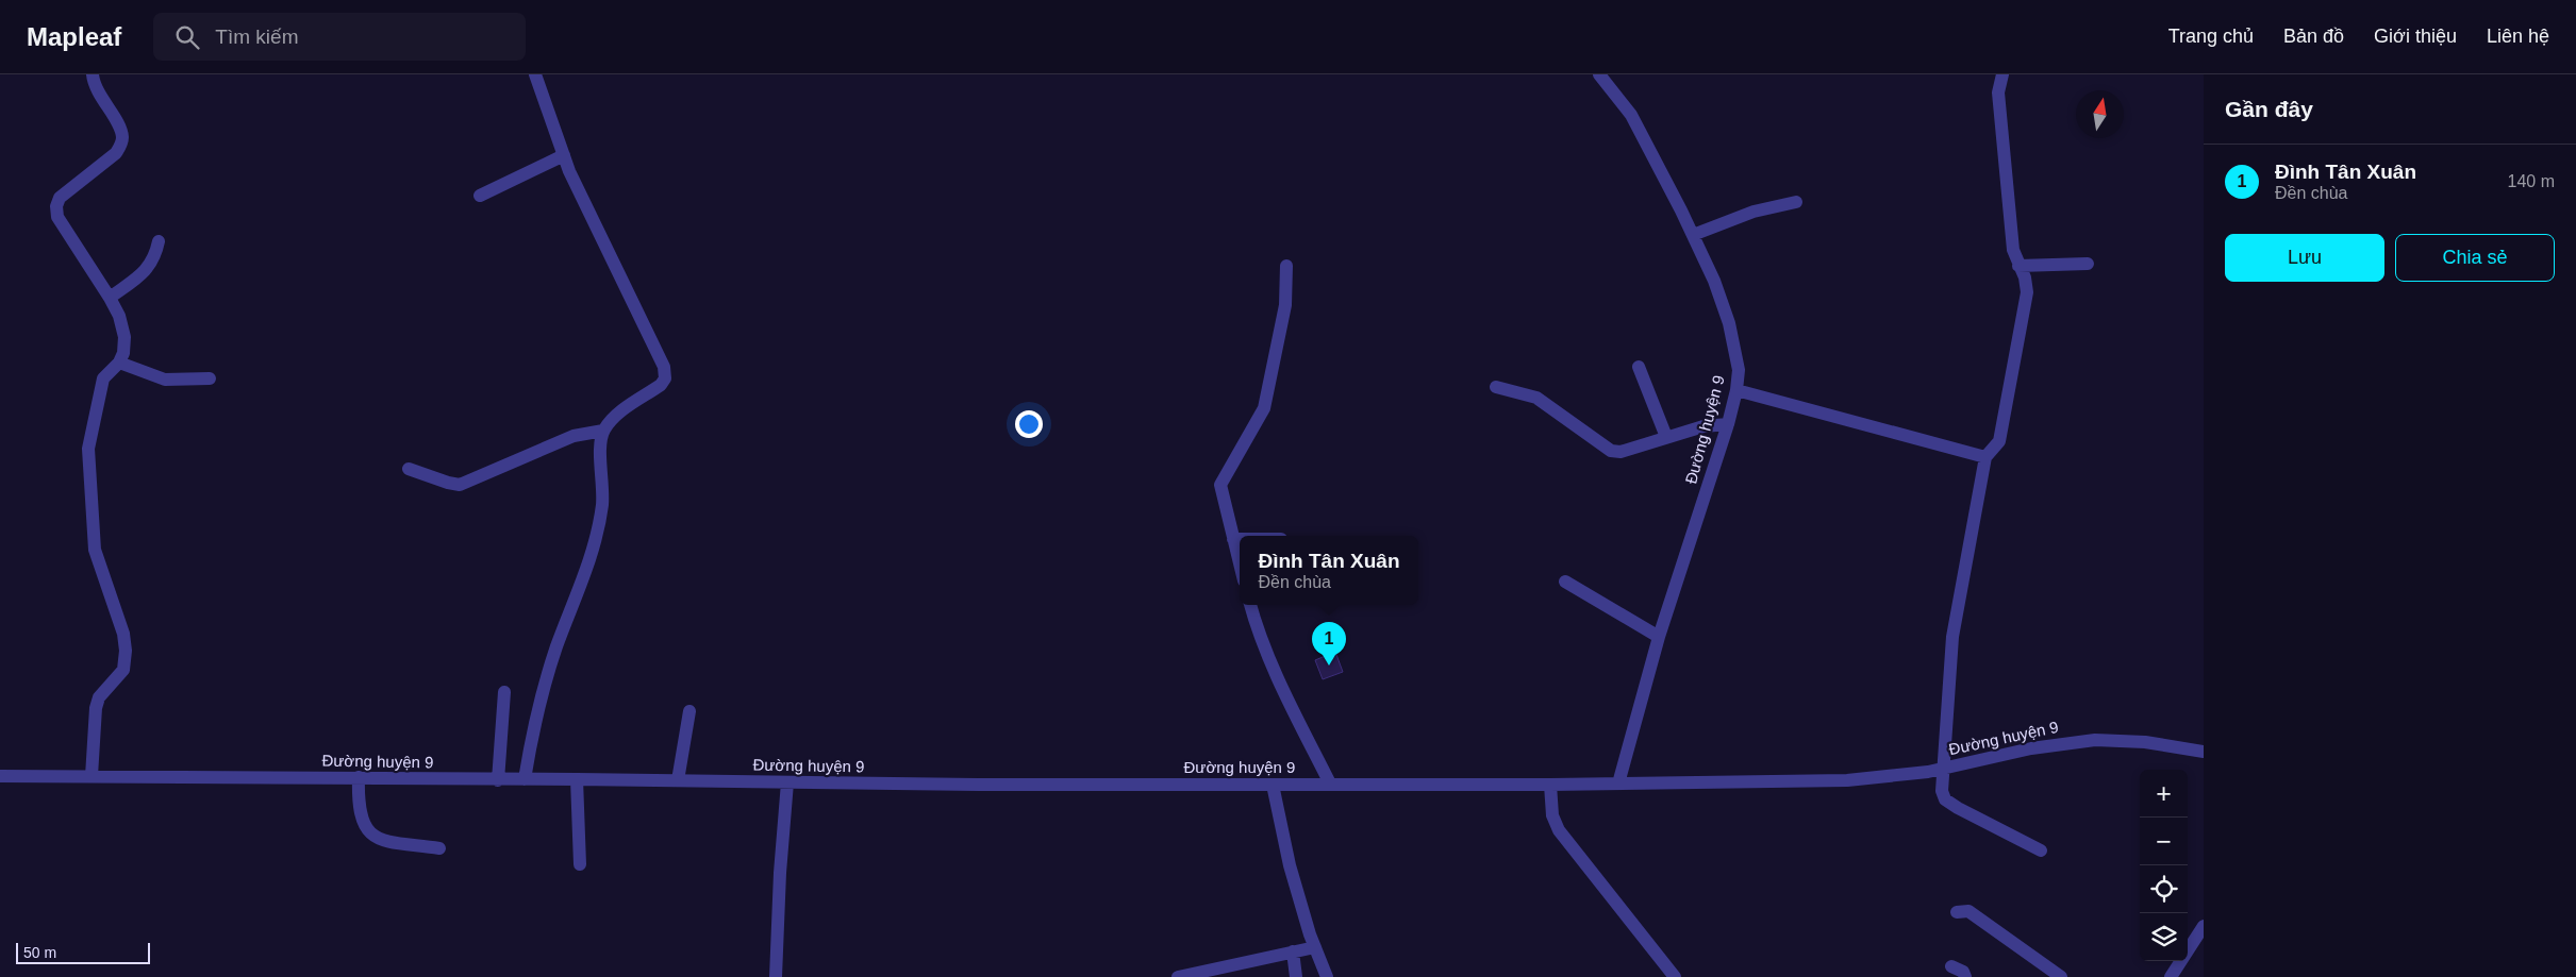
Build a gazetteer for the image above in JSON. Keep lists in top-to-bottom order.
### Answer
{
  "streets": {
    "street": ["Đường huyện 9"]
  },
  "scale_bar": "50 m",
  "north": "top",
  "page": {
    "header": "Mapleaf",
    "search": "Tìm kiếm",
    "nav": [
      "Trang chủ",
      "Bản đồ",
      "Giới thiệu",
      "Liên hệ"
    ],
    "heading": "Gần đây",
    "list": [
      {
        "mark": "1",
        "name": "Đình Tân Xuân",
        "note": "Đền chùa",
        "value": "140 m"
      }
    ],
    "buttons": ["Lưu", "Chia sẻ"],
    "popup": ["Đình Tân Xuân", "Đền chùa"],
    "pins": "1",
    "map_buttons": ["+", "−"],
    "scale": "50 m"
  }
}
